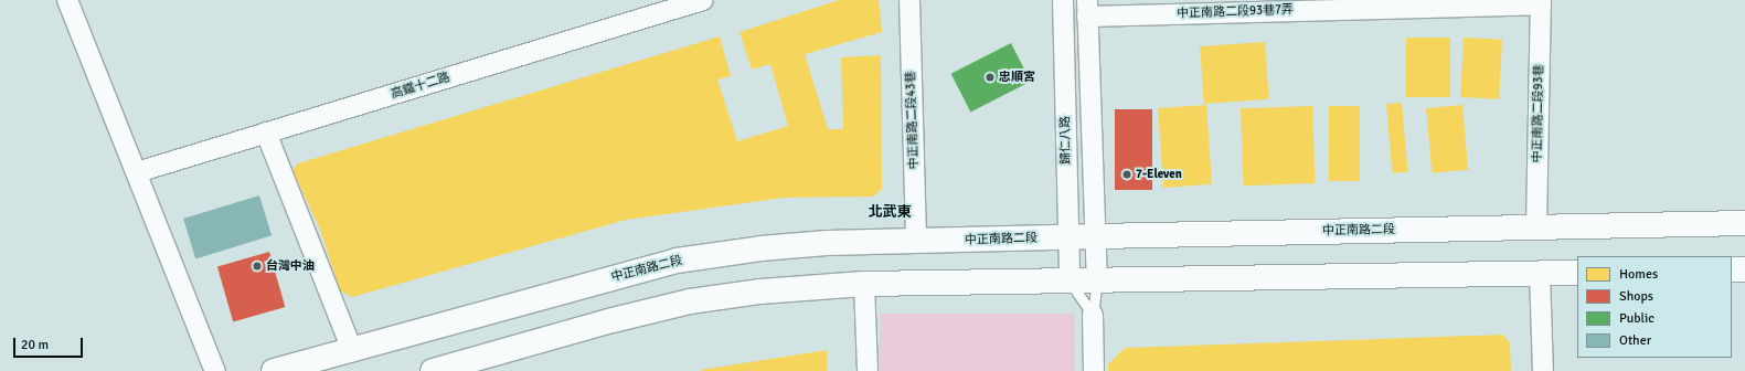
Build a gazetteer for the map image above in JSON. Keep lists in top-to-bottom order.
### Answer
{
  "streets": {
    "street": [
      "中正南路二段93巷7弄",
      "高鐵十二路",
      "中正南路二段93巷",
      "中正南路二段43巷",
      "歸仁八路",
      "中正南路二段"
    ]
  },
  "crossings": [
    ["中正南路二段93巷7弄", "中正南路二段93巷"],
    ["中正南路二段93巷", "中正南路二段"],
    ["中正南路二段43巷", "中正南路二段"],
    ["歸仁八路", "中正南路二段"]
  ],
  "districts": ["北武東"],
  "places": ["忠順宮", "7-Eleven", "台灣中油"],
  "legend": [
    "Homes",
    "Shops",
    "Public",
    "Other"
  ],
  "scale_bar": "20 m"
}
